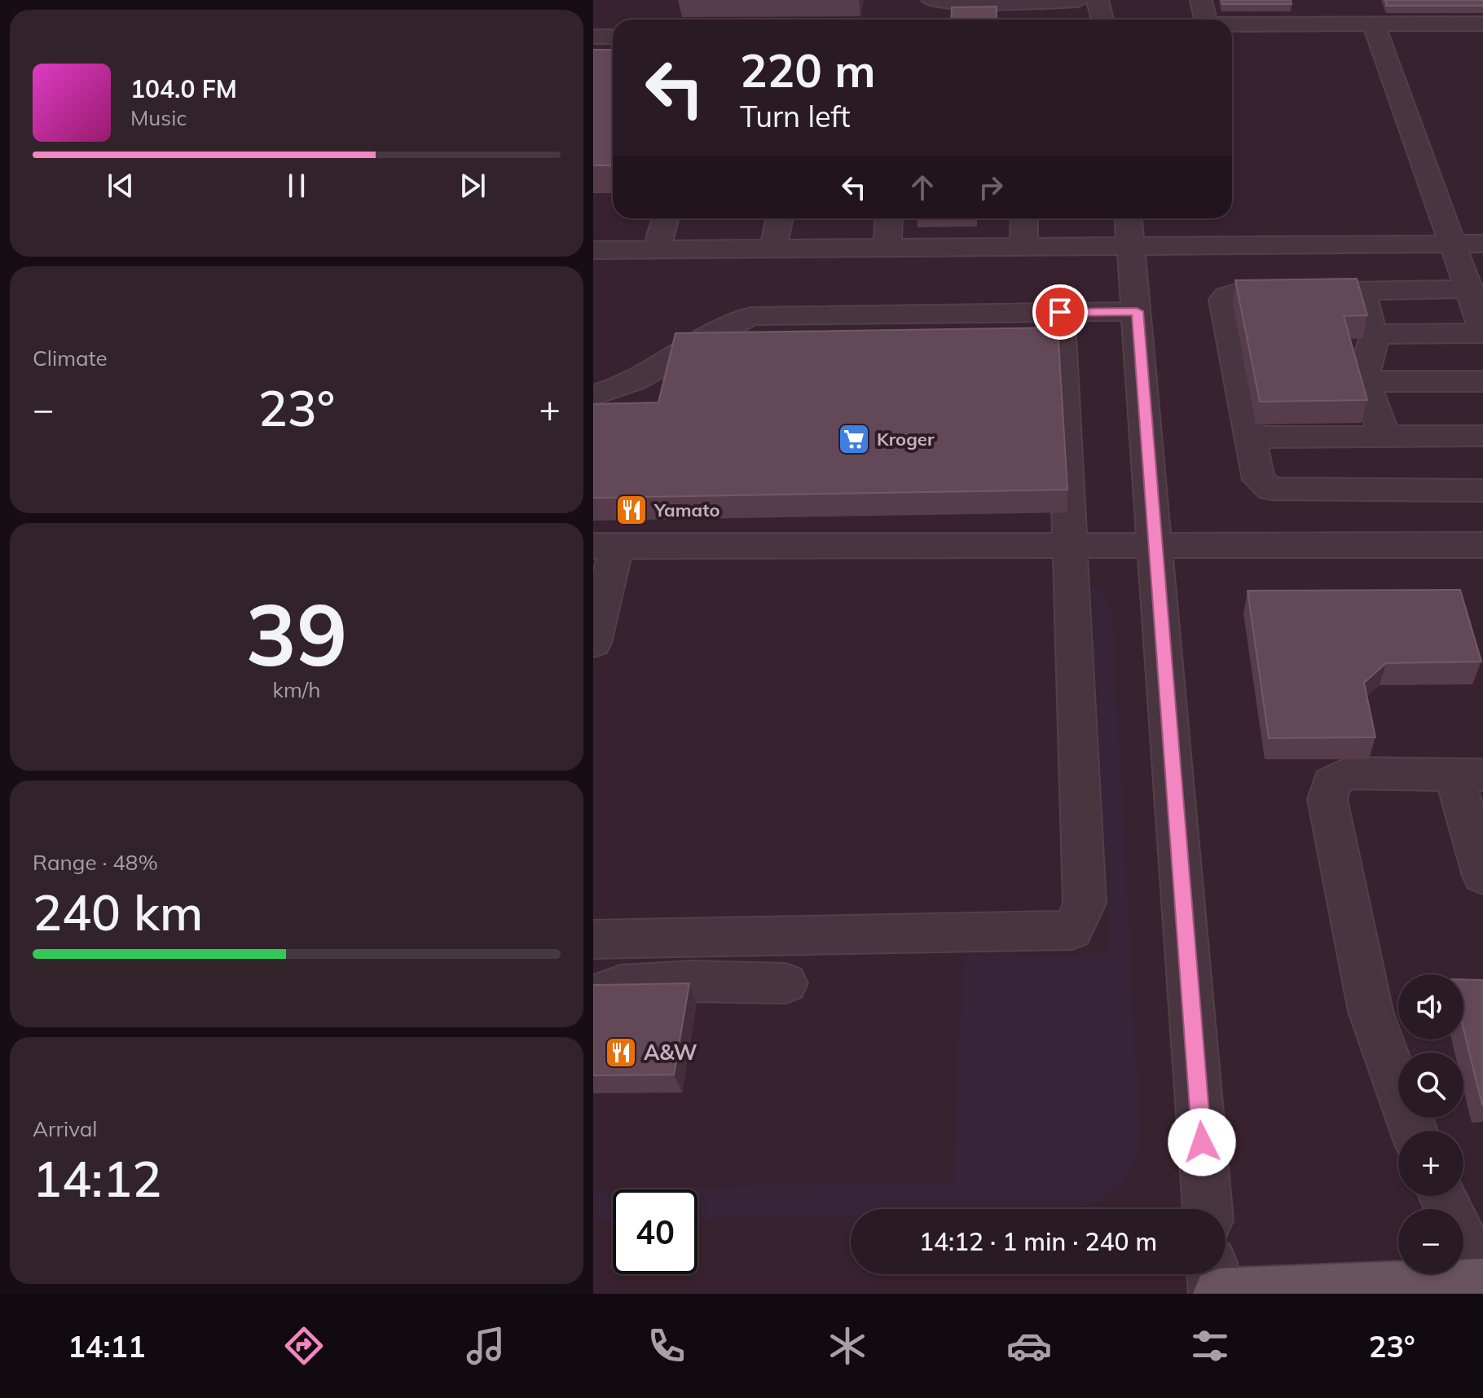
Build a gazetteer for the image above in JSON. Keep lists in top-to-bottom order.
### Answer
{
  "places": {
    "supermarket": ["Kroger"],
    "restaurant": ["Yamato", "A&W"]
  },
  "page": {
    "turn": ["220 m", "Turn left"],
    "song": ["104.0 FM", "Music"],
    "tile": [
      "Climate",
      ["39", "km/h"],
      ["Range · 48%", "240 km"],
      ["Arrival", "14:12"]
    ],
    "heat": ["−", "23°", "+"],
    "map_buttons": ["+", "−"],
    "limit": "40",
    "trip": "14:12 · 1 min · 240 m",
    "tabs": ["14:11", "23°"]
  }
}
